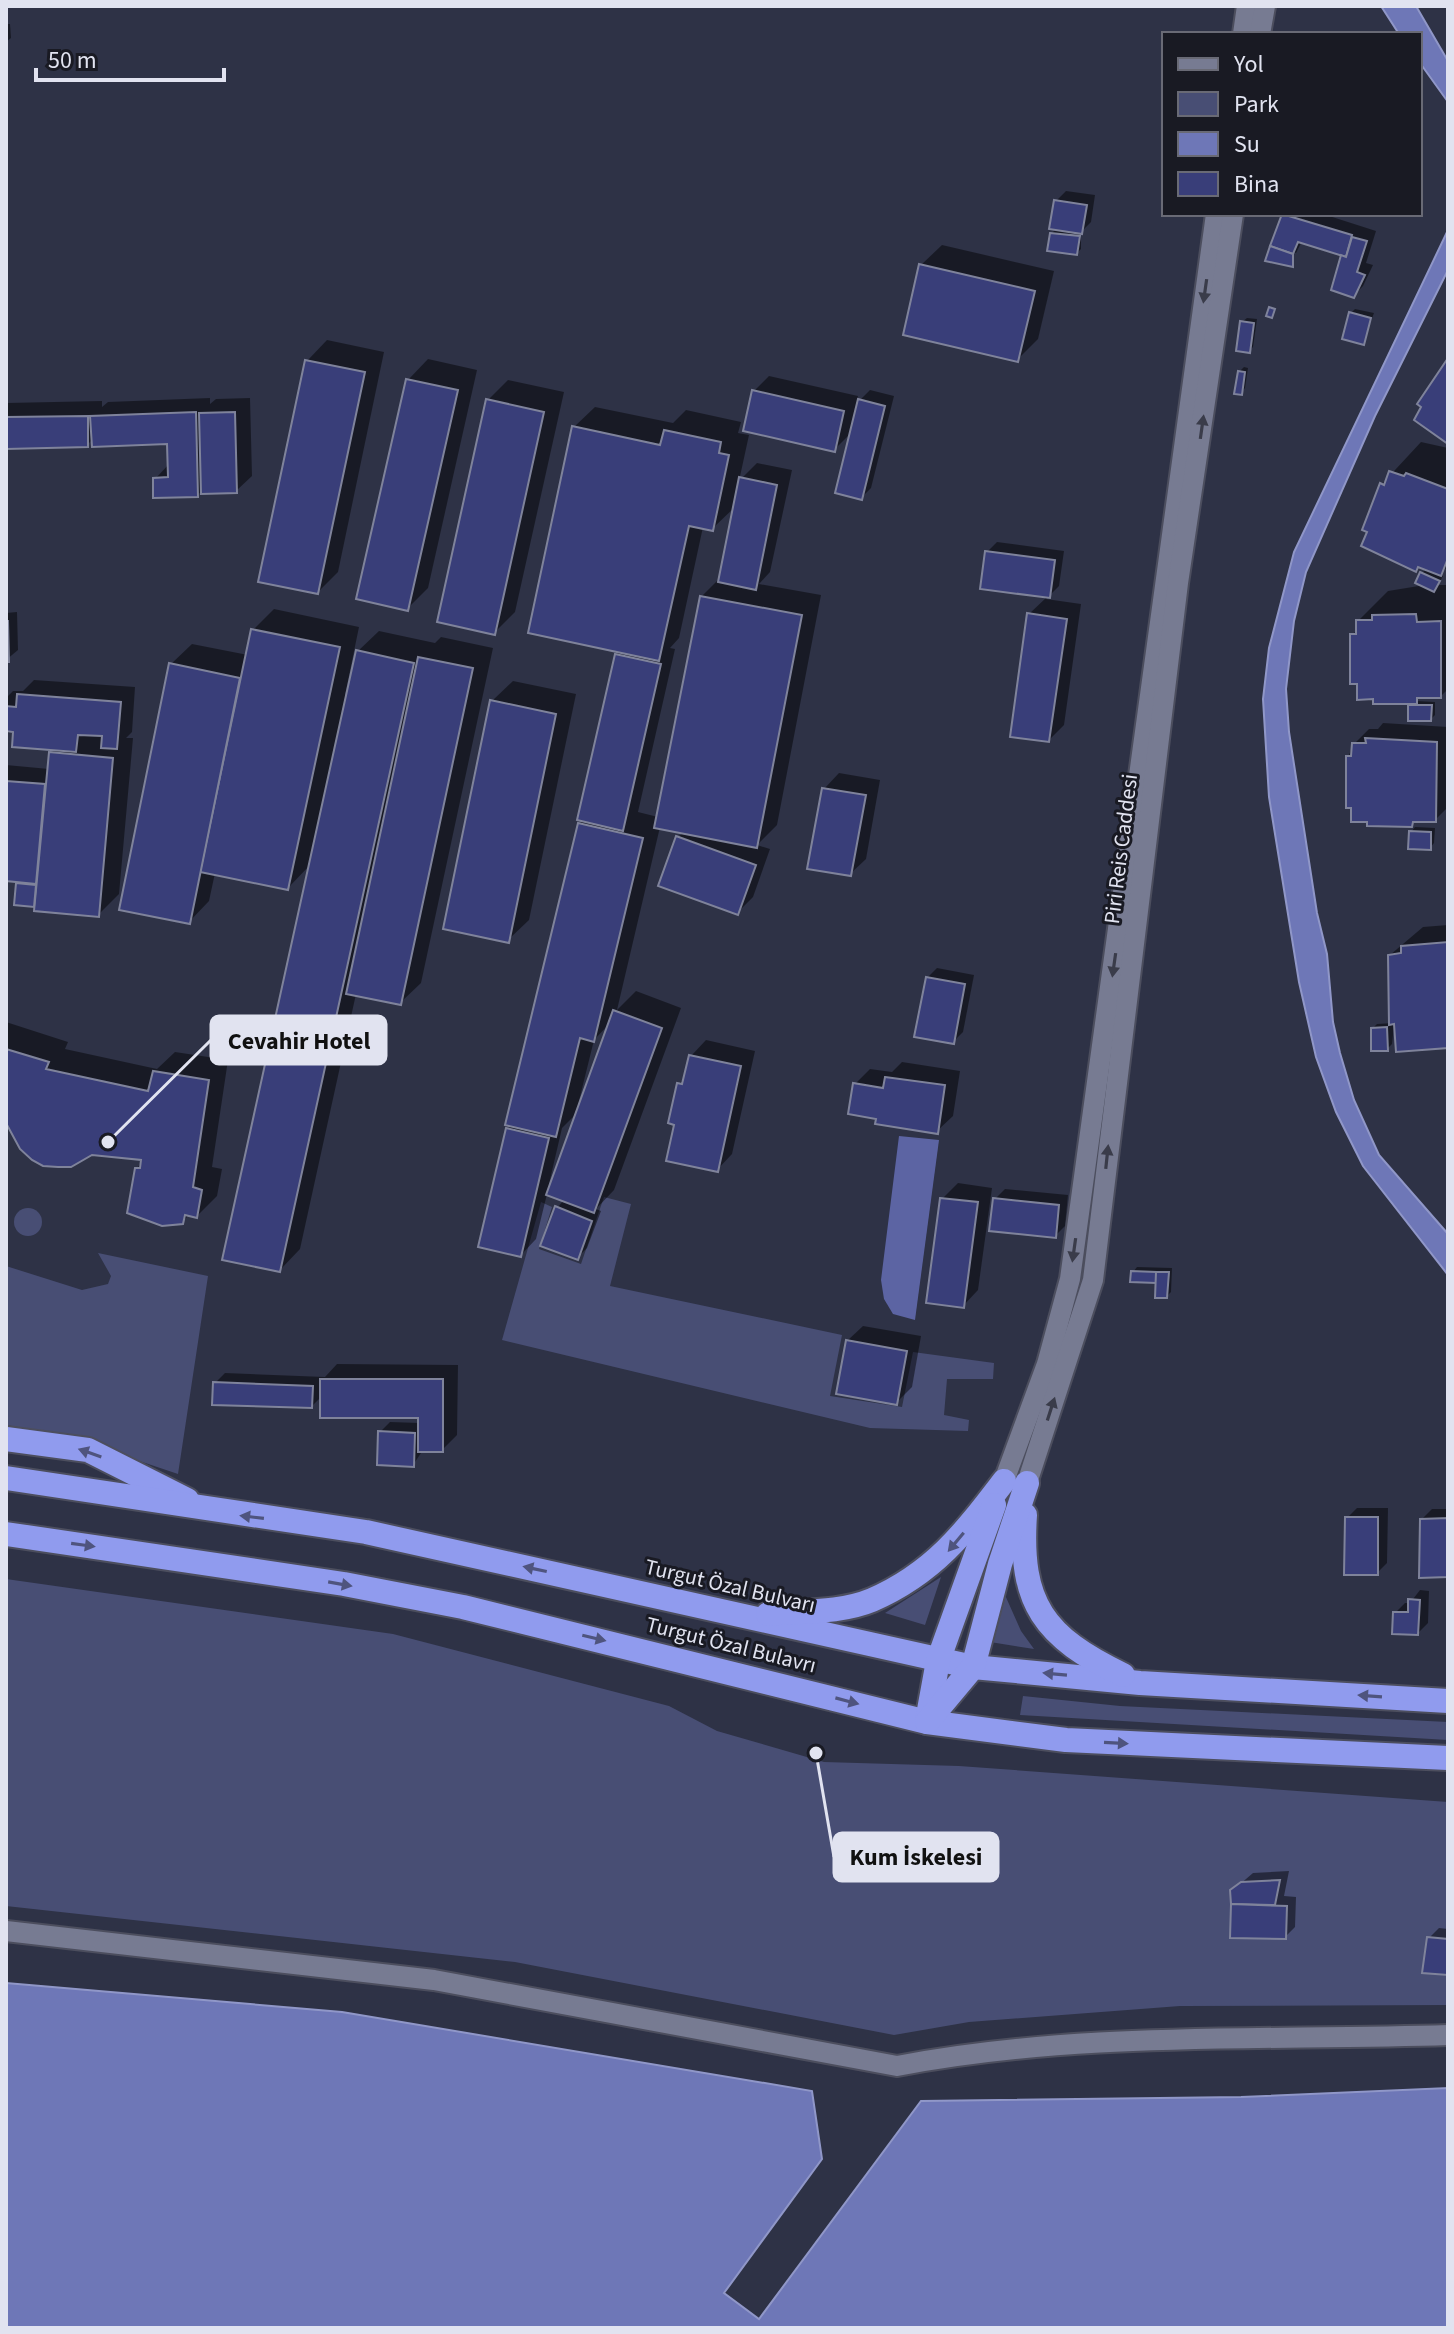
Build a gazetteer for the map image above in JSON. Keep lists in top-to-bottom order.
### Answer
{
  "streets": {
    "highway": ["Turgut Özal Bulvarı", "Turgut Özal Bulavrı"],
    "main road": ["Piri Reis Caddesi"]
  },
  "one_way": ["Turgut Özal Bulvarı", "Turgut Özal Bulavrı"],
  "places": ["Cevahir Hotel", "Kum İskelesi"],
  "legend": [
    "Yol",
    "Park",
    "Su",
    "Bina"
  ],
  "scale_bar": "50 m"
}
